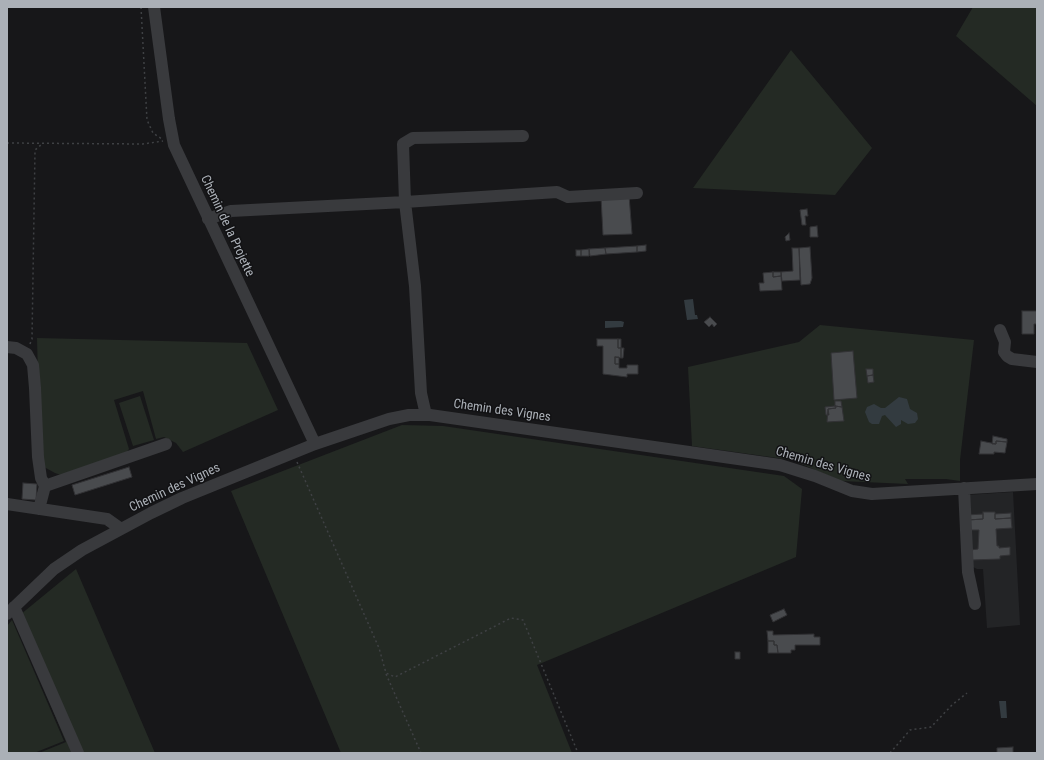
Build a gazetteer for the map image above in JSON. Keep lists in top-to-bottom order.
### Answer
{
  "streets": {
    "street": ["Chemin de la Projette", "Chemin des Vignes"]
  },
  "crossings": [
    ["Chemin de la Projette", "Chemin des Vignes"]
  ]
}
